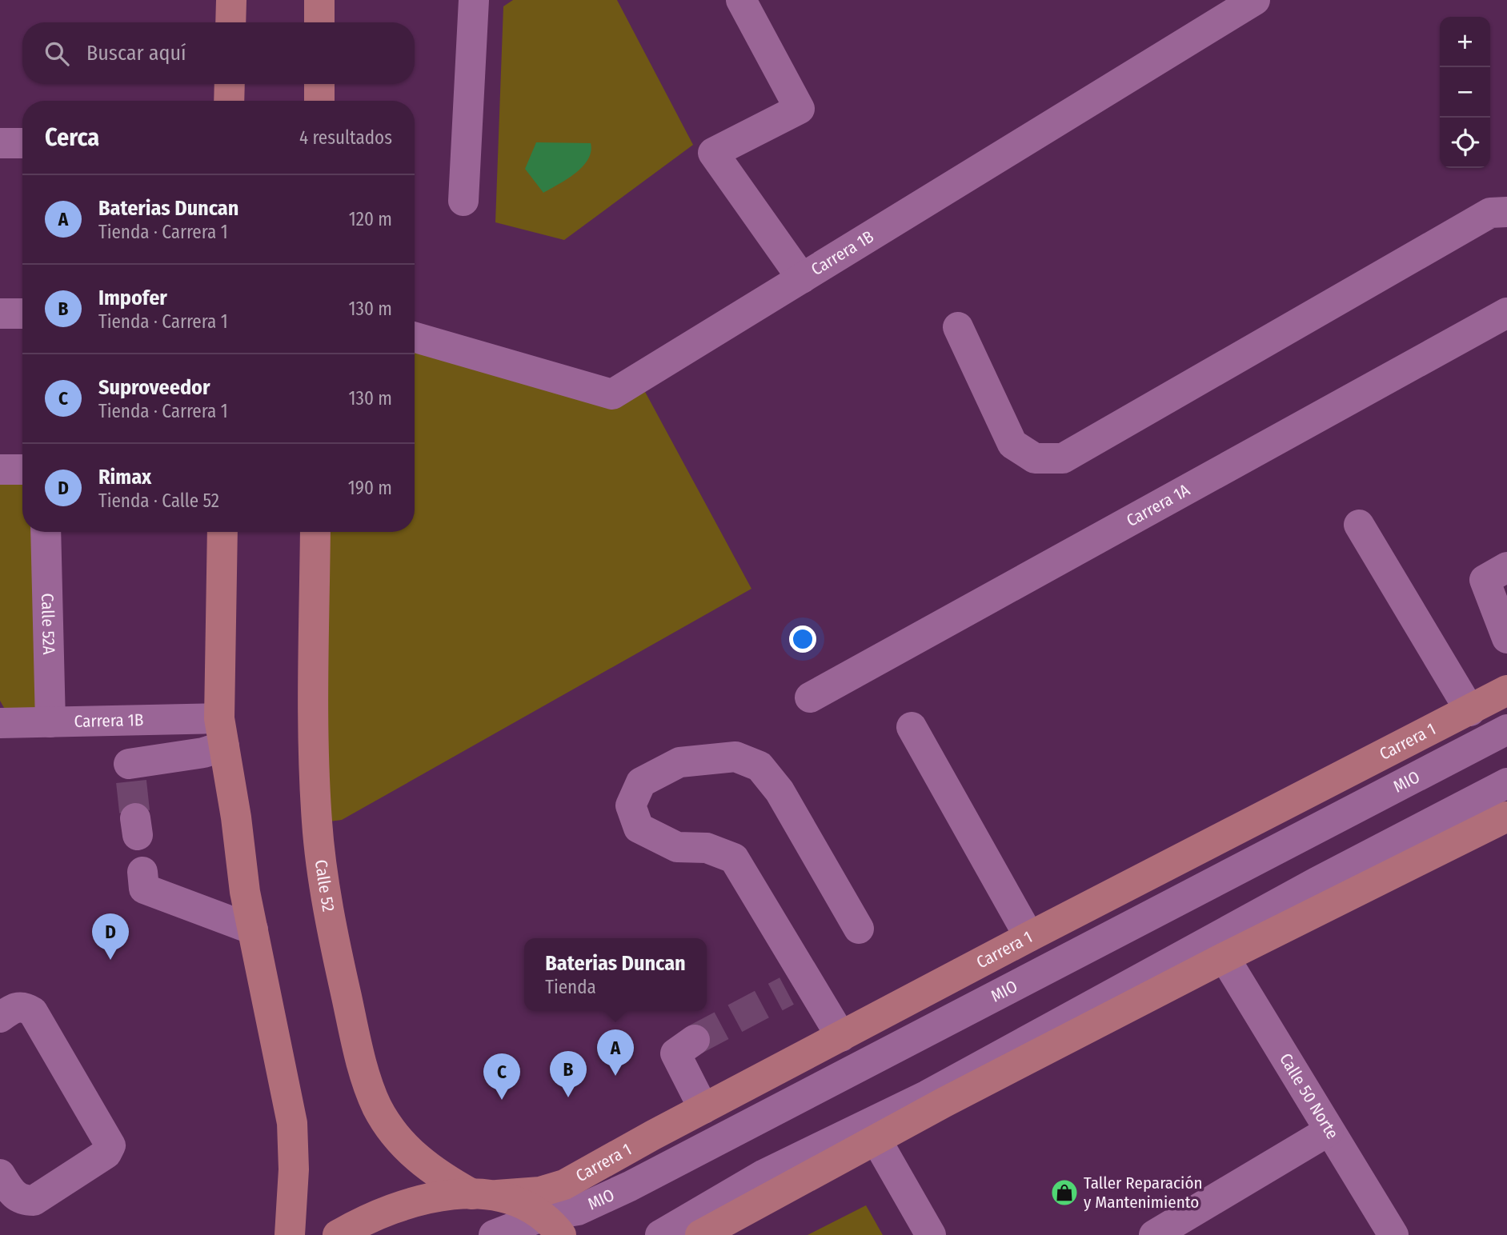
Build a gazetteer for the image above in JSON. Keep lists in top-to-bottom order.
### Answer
{
  "streets": {
    "main road": ["Carrera 1", "Calle 52"],
    "street": [
      "Carrera 1B",
      "Carrera 1A",
      "Calle 52A",
      "MIO",
      "Calle 50 Norte"
    ]
  },
  "crossings": [
    ["Carrera 1B", "Calle 52A"],
    ["Carrera 1", "Calle 52"]
  ],
  "places": {
    "shop": ["Taller Reparación y Mantenimiento"]
  },
  "page": {
    "map_buttons": ["+", "−"],
    "search": "Buscar aquí",
    "heading": ["Cerca", "4 resultados"],
    "list": [
      {
        "mark": "A",
        "name": "Baterias Duncan",
        "note": "Tienda · Carrera 1",
        "value": "120 m"
      },
      {
        "mark": "B",
        "name": "Impofer",
        "note": "Tienda · Carrera 1",
        "value": "130 m"
      },
      {
        "mark": "C",
        "name": "Suproveedor",
        "note": "Tienda · Carrera 1",
        "value": "130 m"
      },
      {
        "mark": "D",
        "name": "Rimax",
        "note": "Tienda · Calle 52",
        "value": "190 m"
      }
    ],
    "pins": [
      "D",
      "A",
      "B",
      "C"
    ],
    "popup": ["Baterias Duncan", "Tienda"]
  }
}
